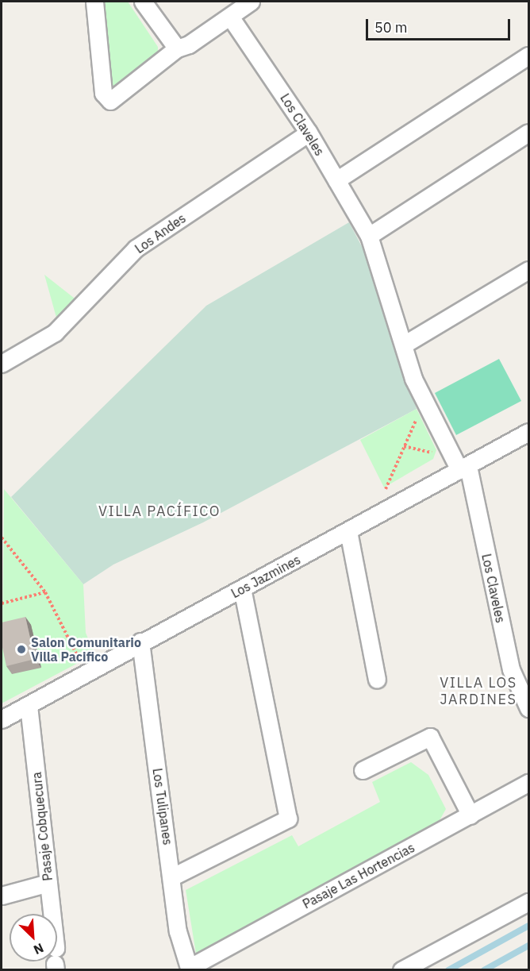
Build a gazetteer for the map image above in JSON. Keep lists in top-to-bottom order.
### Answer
{
  "streets": {
    "street": [
      "Los Claveles",
      "Los Andes",
      "Los Jazmines",
      "Los Tulipanes",
      "Pasaje Cobquecura",
      "Pasaje Las Hortencias"
    ]
  },
  "crossings": [
    ["Los Claveles", "Los Andes"],
    ["Los Claveles", "Los Jazmines"],
    ["Los Jazmines", "Los Tulipanes"],
    ["Los Jazmines", "Pasaje Cobquecura"],
    ["Los Tulipanes", "Pasaje Las Hortencias"]
  ],
  "districts": ["VILLA PACÍFICO", "VILLA LOS JARDINES"],
  "places": ["Salon Comunitario Villa Pacifico"],
  "scale_bar": "50 m",
  "north": "bottom right"
}
